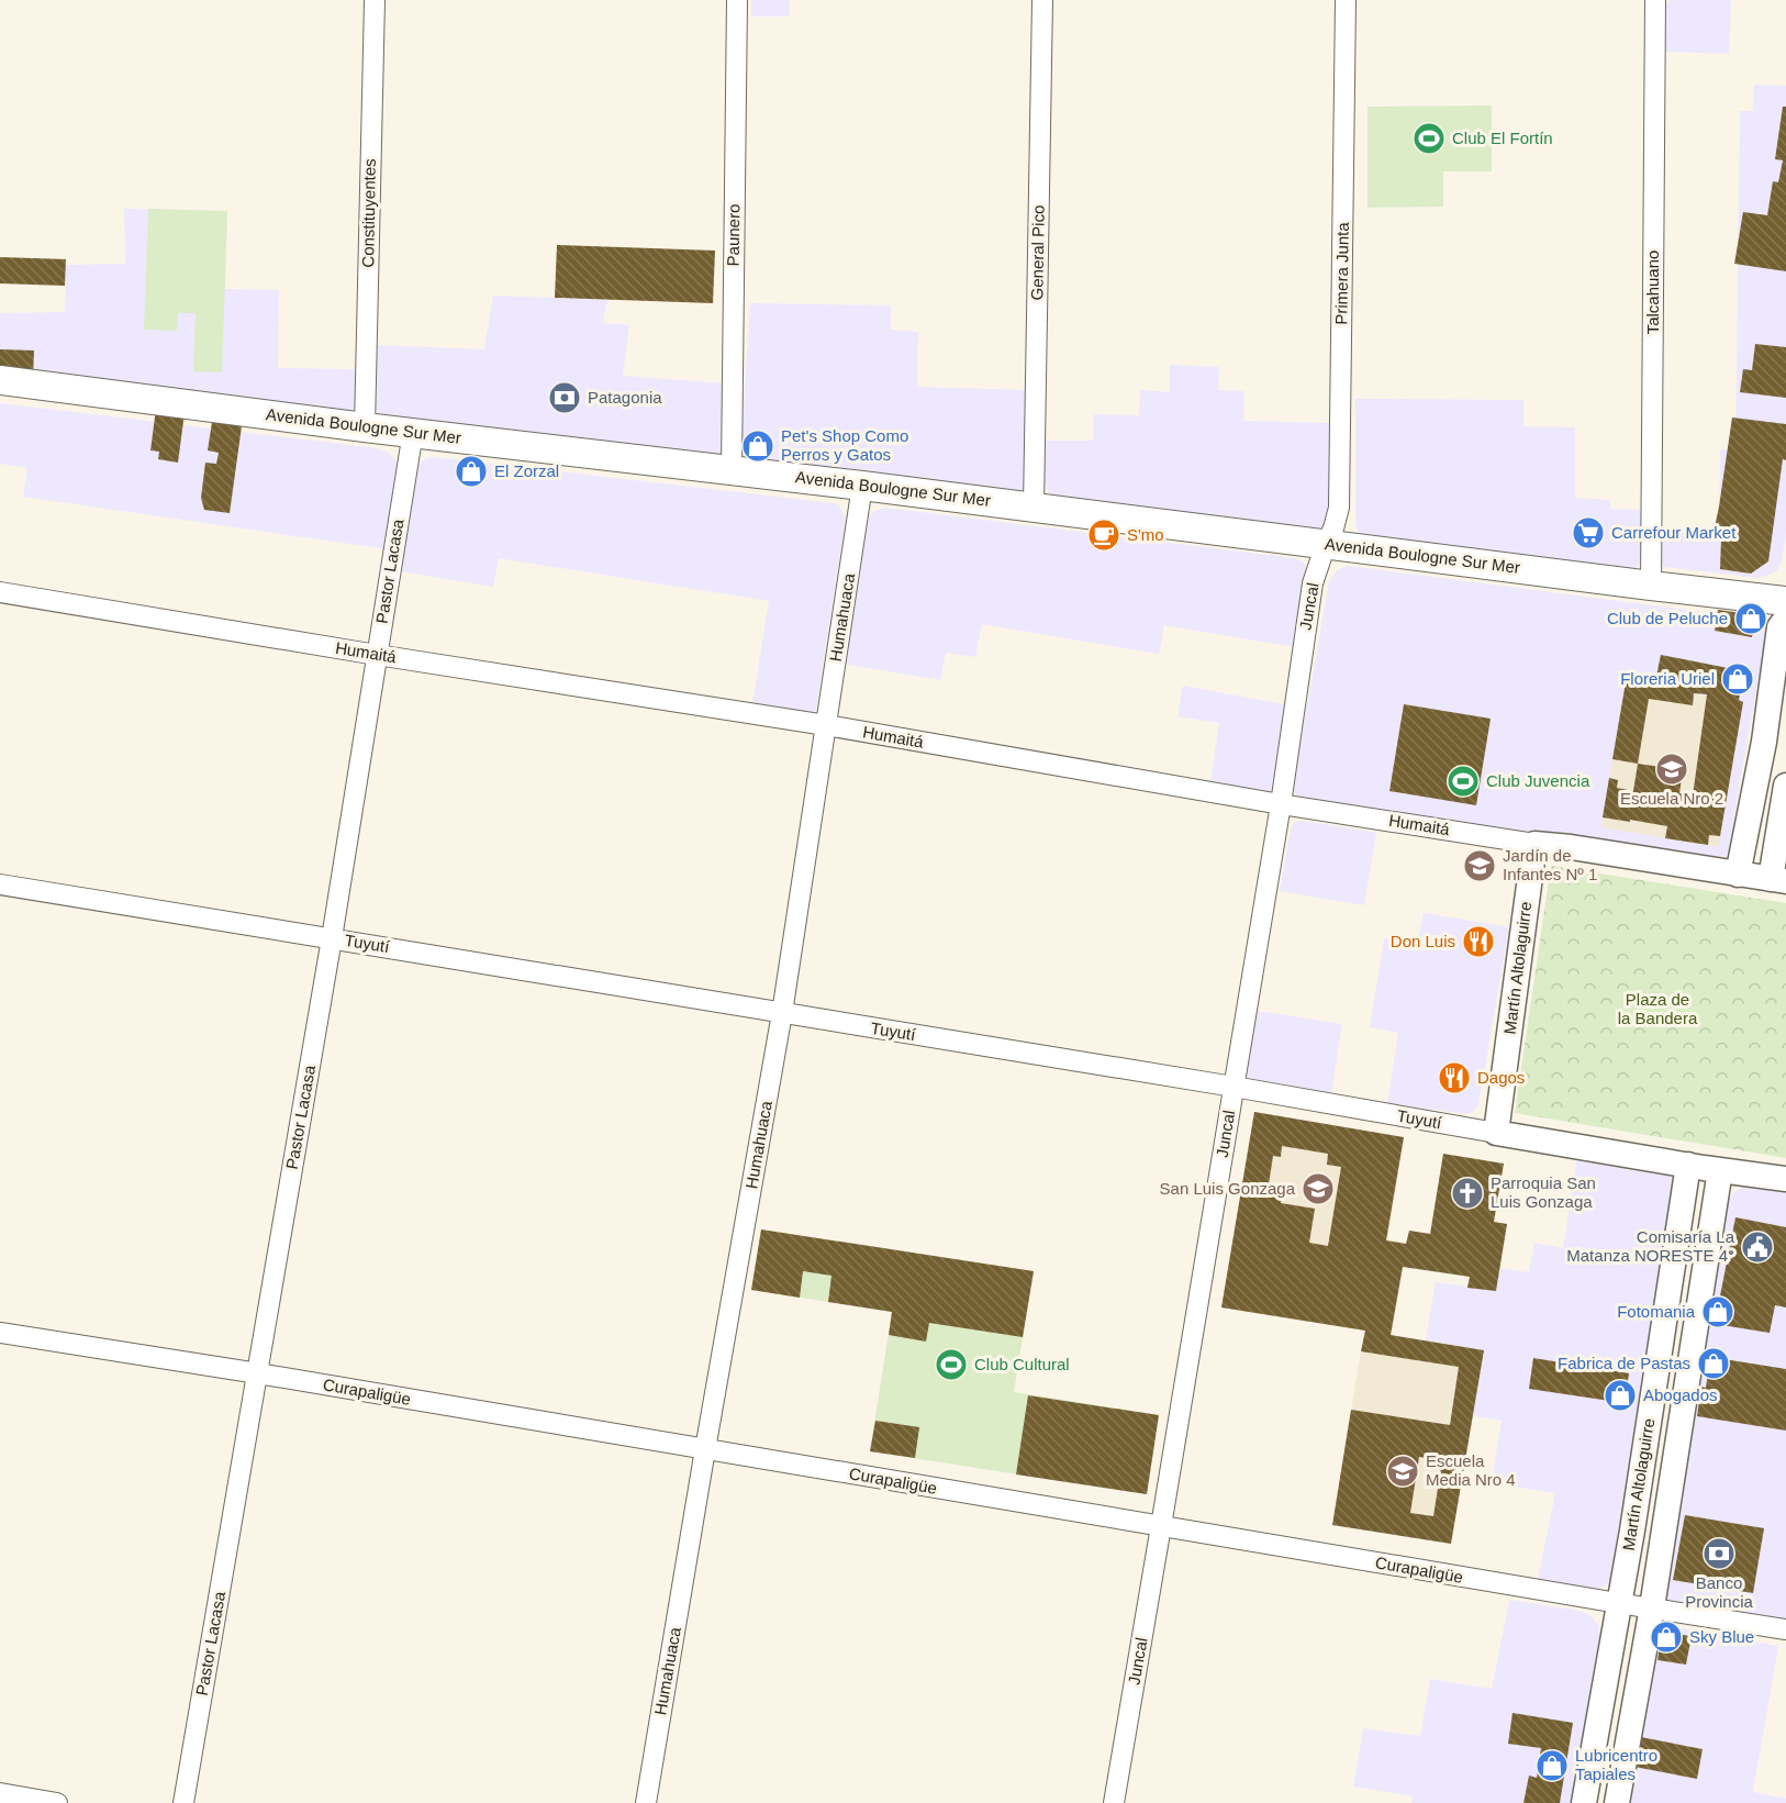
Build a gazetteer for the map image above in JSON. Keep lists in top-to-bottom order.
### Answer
{
  "streets": {
    "main road": ["Avenida Boulogne Sur Mer"],
    "street": [
      "Constituyentes",
      "Paunero",
      "General Pico",
      "Primera Junta",
      "Talcahuano",
      "Pastor Lacasa",
      "Juncal",
      "Humahuaca",
      "Humaitá",
      "Tuyutí",
      "Martín Altolaguirre",
      "Curapaligüe"
    ]
  },
  "crossings": [
    ["Constituyentes", "Avenida Boulogne Sur Mer"],
    ["Paunero", "Avenida Boulogne Sur Mer"],
    ["General Pico", "Avenida Boulogne Sur Mer"],
    ["Primera Junta", "Avenida Boulogne Sur Mer"],
    ["Primera Junta", "Juncal"],
    ["Talcahuano", "Avenida Boulogne Sur Mer"],
    ["Avenida Boulogne Sur Mer", "Pastor Lacasa"],
    ["Avenida Boulogne Sur Mer", "Juncal"],
    ["Avenida Boulogne Sur Mer", "Humahuaca"],
    ["Pastor Lacasa", "Humaitá"],
    ["Pastor Lacasa", "Tuyutí"],
    ["Pastor Lacasa", "Curapaligüe"],
    ["Juncal", "Humaitá"],
    ["Juncal", "Tuyutí"],
    ["Juncal", "Curapaligüe"],
    ["Humahuaca", "Humaitá"],
    ["Humahuaca", "Tuyutí"],
    ["Humahuaca", "Curapaligüe"],
    ["Humaitá", "Martín Altolaguirre"],
    ["Tuyutí", "Martín Altolaguirre"],
    ["Martín Altolaguirre", "Curapaligüe"]
  ],
  "parks": ["Plaza de la Bandera"],
  "places": {
    "sports": ["Club El Fortín", "Club Juvencia", "Club Cultural"],
    "bank": ["Patagonia", "Banco Provincia"],
    "shop": [
      "Pet's Shop Como Perros y Gatos",
      "El Zorzal",
      "Club de Peluche",
      "Floreria Uriel",
      "Fotomania",
      "Fabrica de Pastas",
      "Abogados",
      "Sky Blue",
      "Lubricentro Tapiales"
    ],
    "supermarket": ["Carrefour Market"],
    "cafe": ["S'mo"],
    "school or university": [
      "Escuela Nro 2",
      "Jardín de Infantes Nº 1",
      "San Luis Gonzaga",
      "Escuela Media Nro 4"
    ],
    "restaurant": ["Don Luis", "Dagos"],
    "church": ["Parroquia San Luis Gonzaga"],
    "public building": ["Comisaría La Matanza NORESTE 4°"]
  }
}
